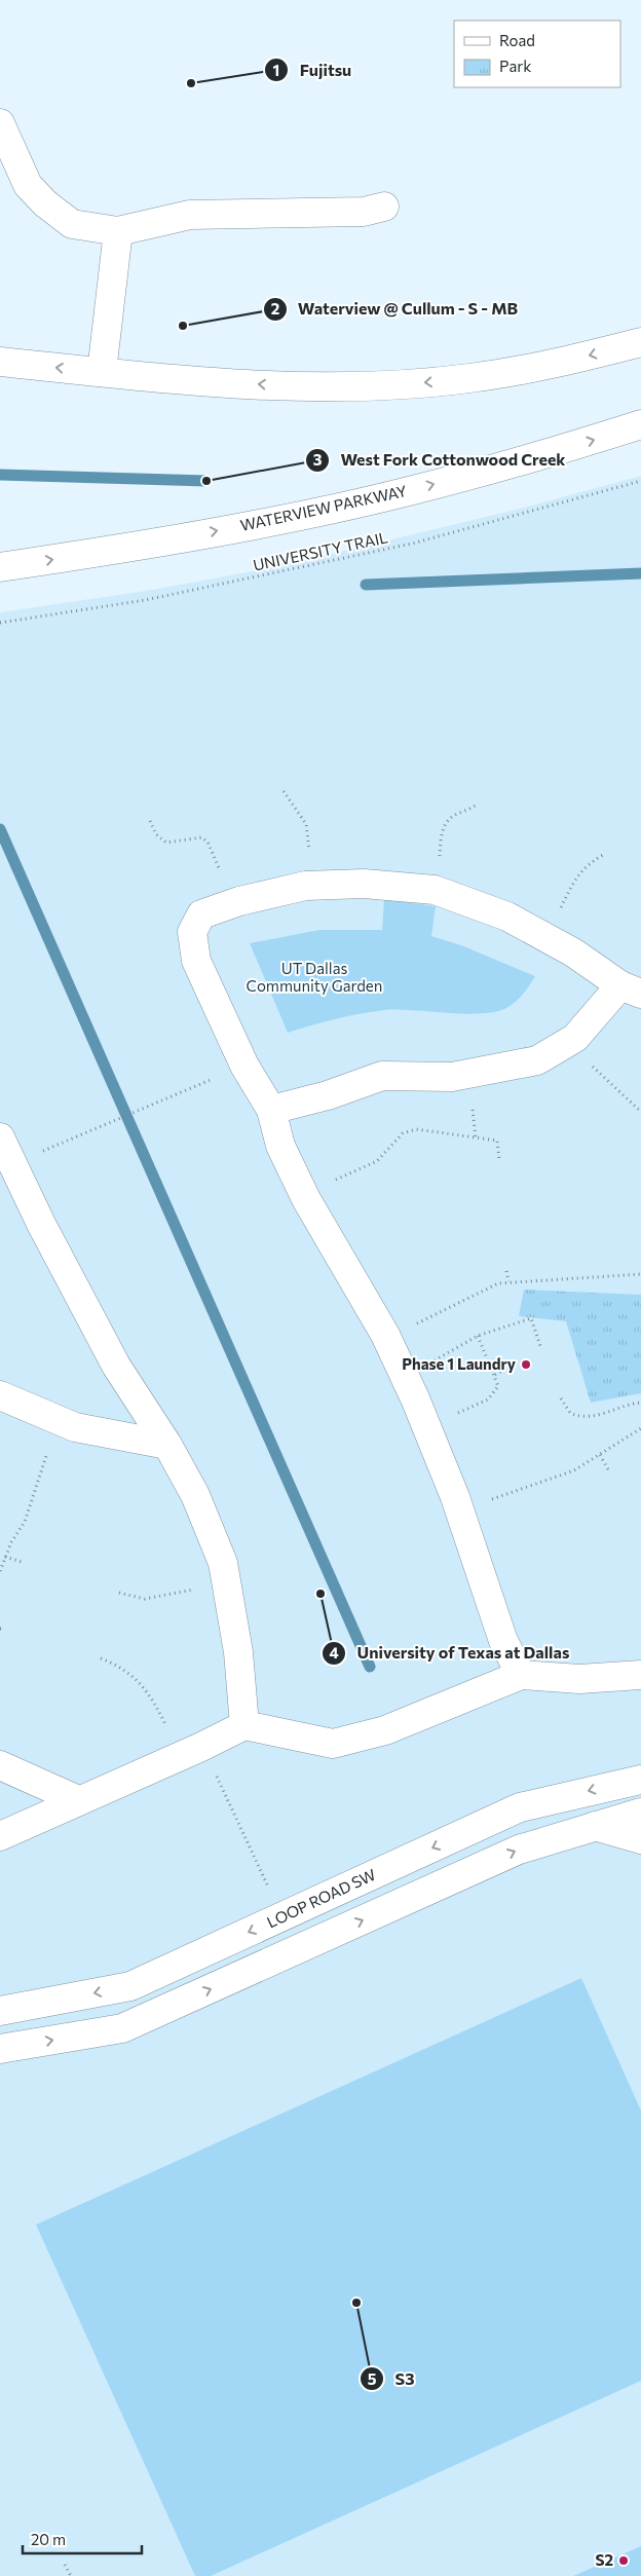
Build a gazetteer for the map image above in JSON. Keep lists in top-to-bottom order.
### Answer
{
  "streets": {
    "street": ["WATERVIEW PARKWAY", "LOOP ROAD SW"],
    "path": ["UNIVERSITY TRAIL"]
  },
  "parks": ["UT Dallas Community Garden"],
  "places": [
    "Fujitsu",
    "Waterview @ Cullum - S - MB",
    "West Fork Cottonwood Creek",
    "Phase 1 Laundry",
    "University of Texas at Dallas",
    "S3",
    "S2"
  ],
  "legend": ["Road", "Park"],
  "scale_bar": "20 m"
}
